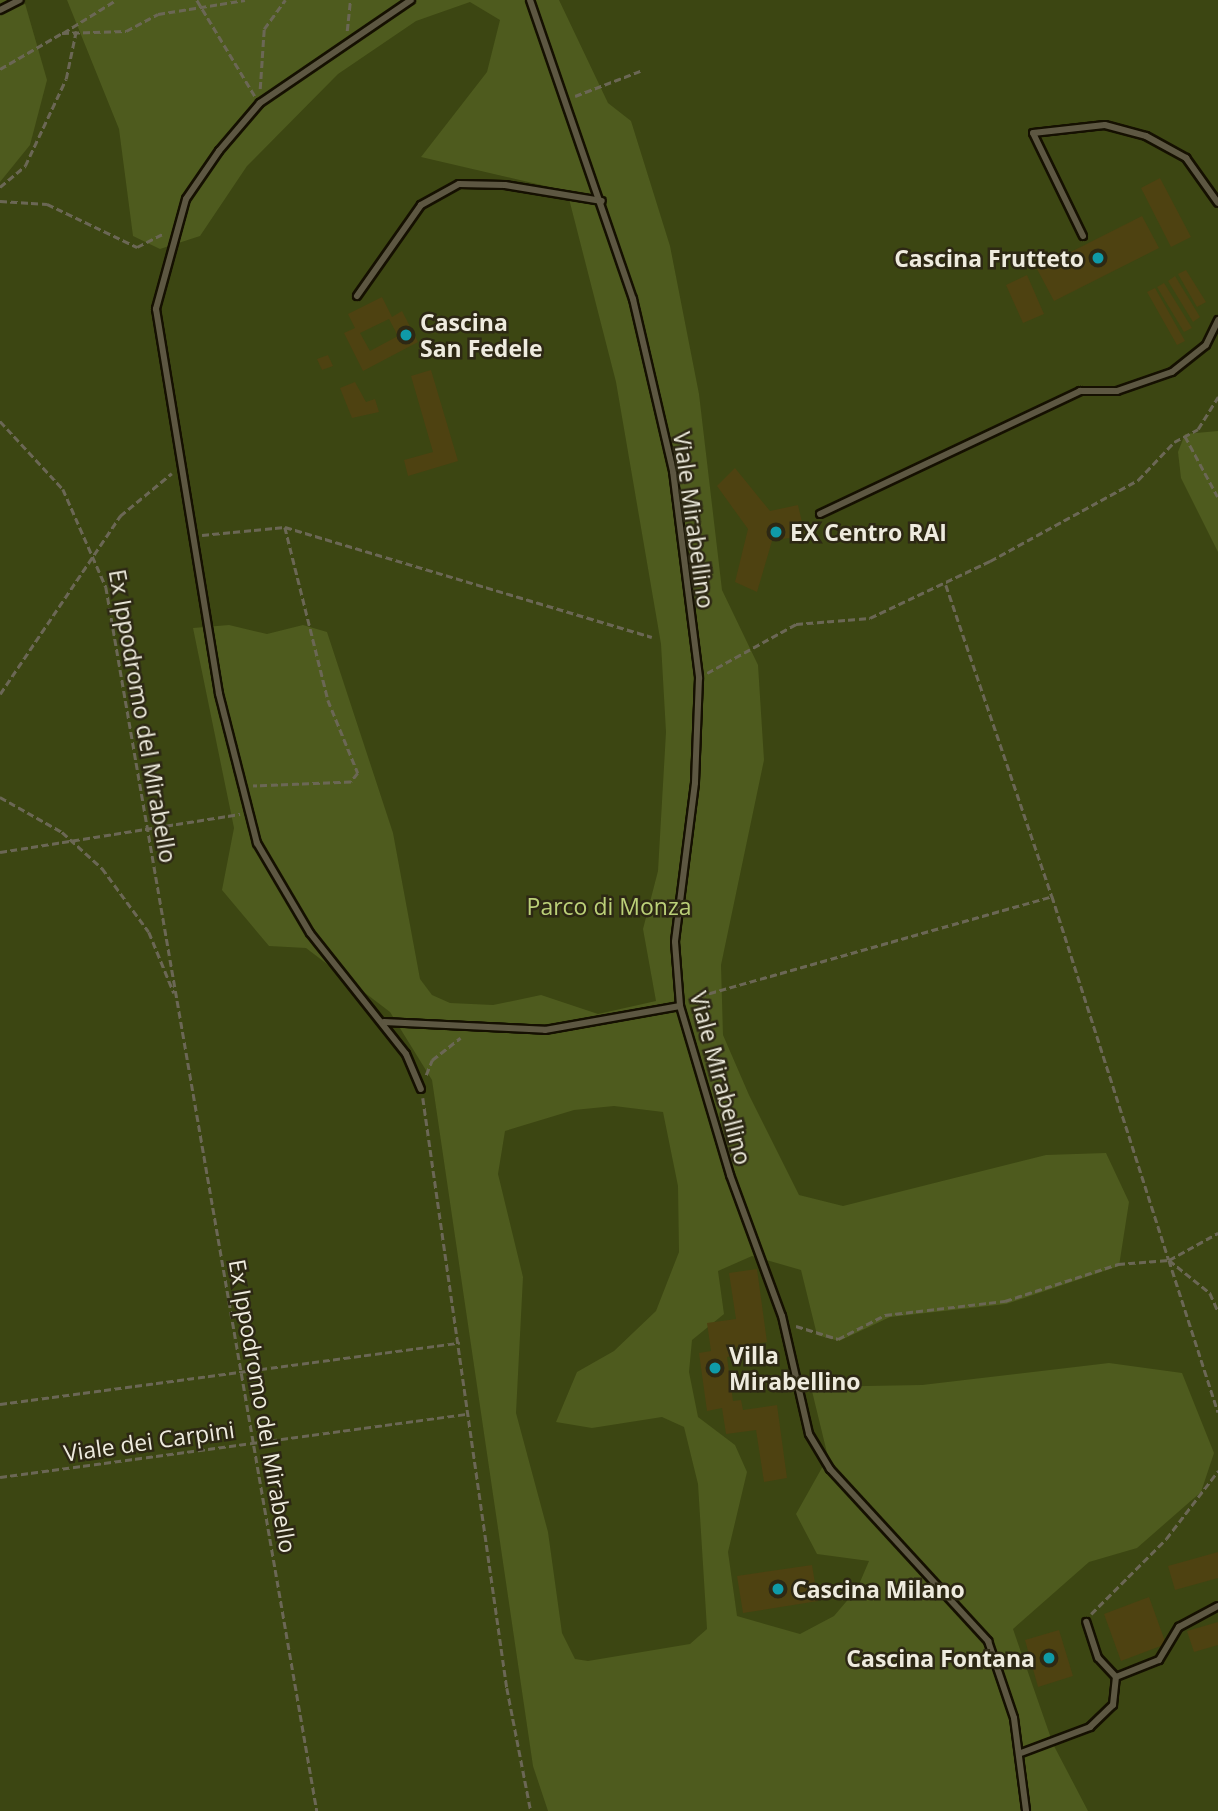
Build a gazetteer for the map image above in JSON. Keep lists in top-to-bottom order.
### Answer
{
  "streets": {
    "lane": ["Viale Mirabellino"],
    "path": ["Ex Ippodromo del Mirabello", "Viale dei Carpini"]
  },
  "crossings": [
    ["Ex Ippodromo del Mirabello", "Viale dei Carpini"]
  ],
  "parks": ["Parco di Monza"],
  "places": [
    "Cascina Frutteto",
    "Cascina San Fedele",
    "EX Centro RAI",
    "Villa Mirabellino",
    "Cascina Milano",
    "Cascina Fontana"
  ]
}
